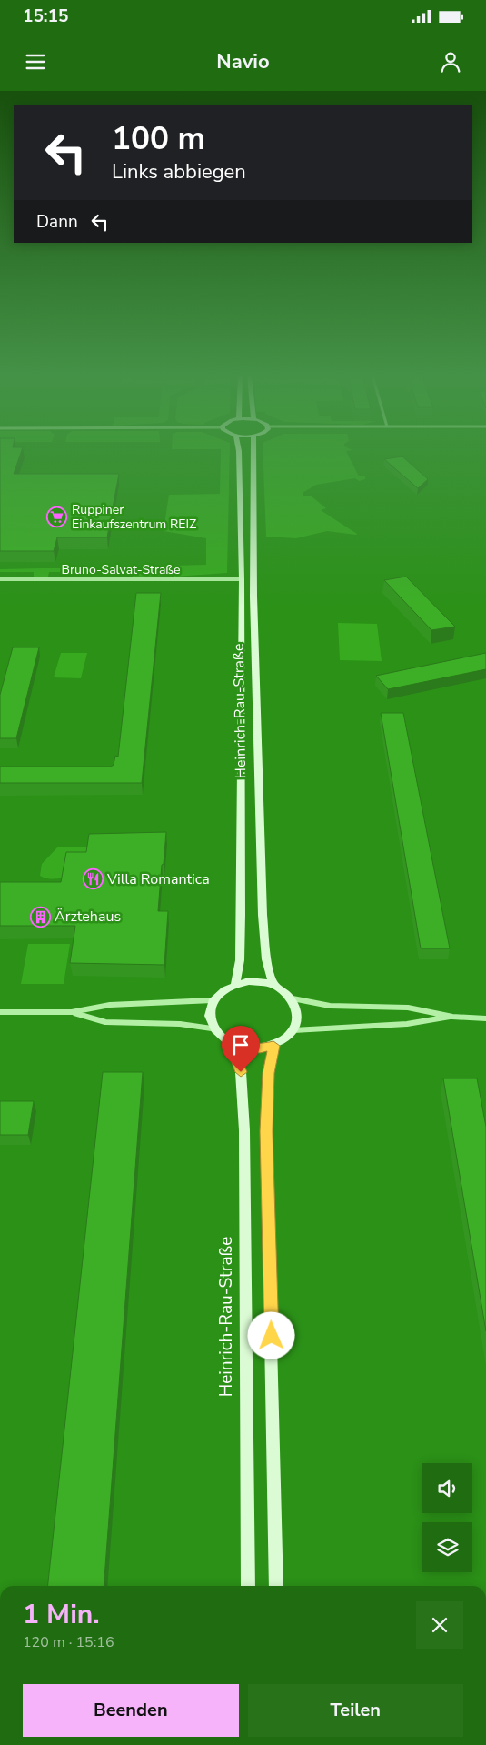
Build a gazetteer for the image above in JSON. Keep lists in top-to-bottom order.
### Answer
{
  "streets": {
    "main road": ["Heinrich-Rau-Straße"],
    "street": ["Bruno-Salvat-Straße"]
  },
  "crossings": [
    ["Bruno-Salvat-Straße", "Heinrich-Rau-Straße"]
  ],
  "places": {
    "supermarket": ["Ruppiner Einkaufszentrum REIZ"],
    "restaurant": ["Villa Romantica"],
    "building": ["Ärztehaus"]
  },
  "page": {
    "status": "15:15",
    "header": "Navio",
    "turn": ["100 m", "Links abbiegen"],
    "then": "Dann",
    "heading": ["1 Min.", "120 m · 15:16"],
    "buttons": ["Beenden", "Teilen"]
  }
}
